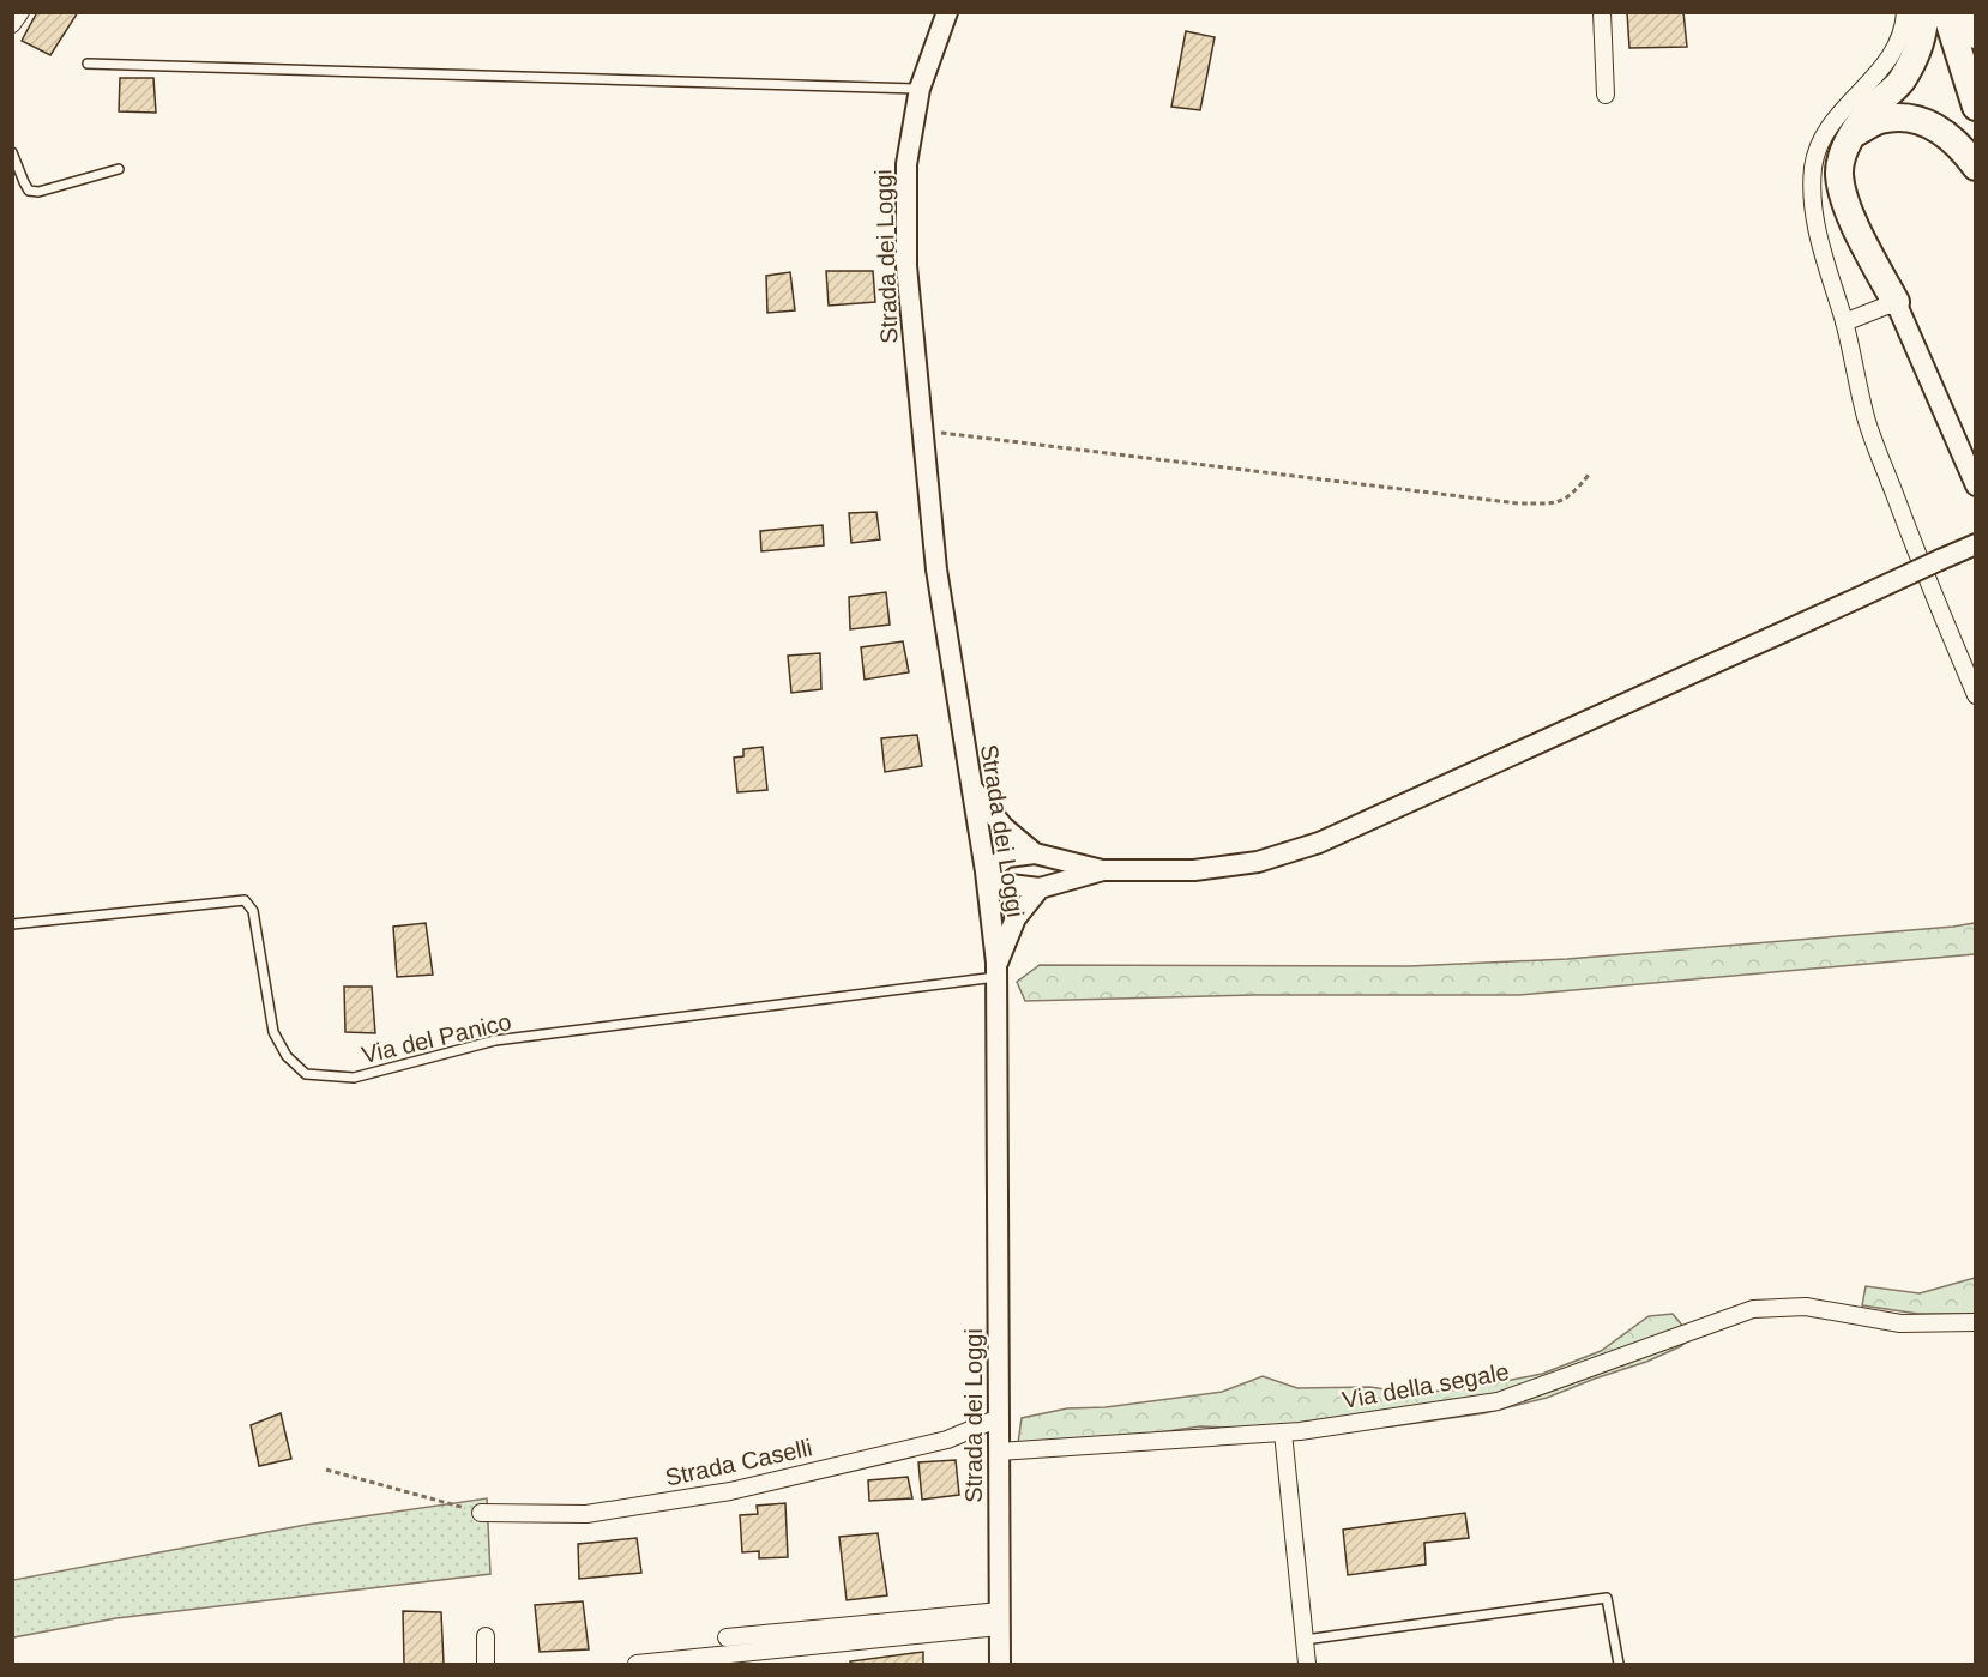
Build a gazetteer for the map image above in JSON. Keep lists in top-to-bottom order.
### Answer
{
  "streets": {
    "street": ["Strada dei Loggi", "Via della segale", "Strada Caselli"],
    "lane": ["Via del Panico"]
  },
  "crossings": [
    ["Strada dei Loggi", "Via del Panico"],
    ["Strada dei Loggi", "Via della segale"],
    ["Strada dei Loggi", "Strada Caselli"]
  ]
}
